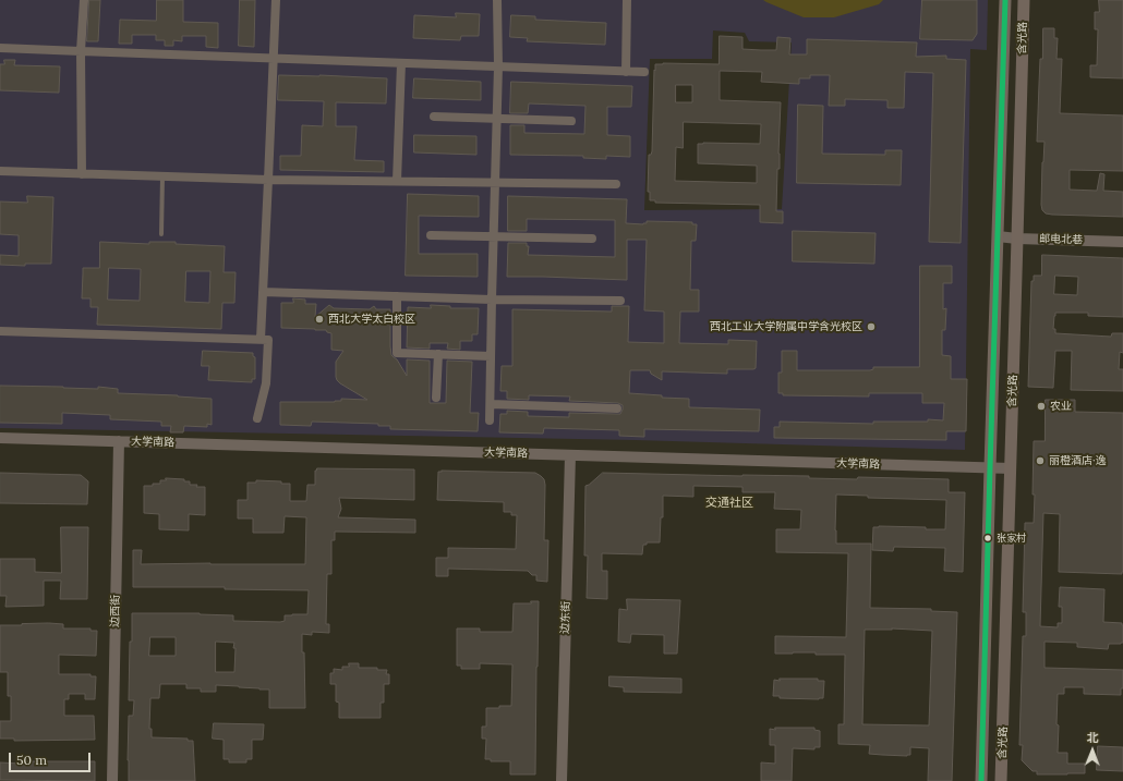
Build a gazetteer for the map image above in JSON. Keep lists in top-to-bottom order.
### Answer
{
  "streets": {
    "main road": ["含光路"],
    "street": [
      "邮电北巷",
      "大学南路",
      "边西街",
      "边东街"
    ]
  },
  "crossings": [
    ["含光路", "邮电北巷"],
    ["含光路", "大学南路"],
    ["大学南路", "边西街"],
    ["大学南路", "边东街"]
  ],
  "districts": ["交通社区"],
  "places": [
    "西北大学太白校区",
    "西北工业大学附属中学含光校区",
    "农业",
    "丽橙酒店·逸",
    "张家村"
  ],
  "scale_bar": "50 m",
  "north": "top"
}
